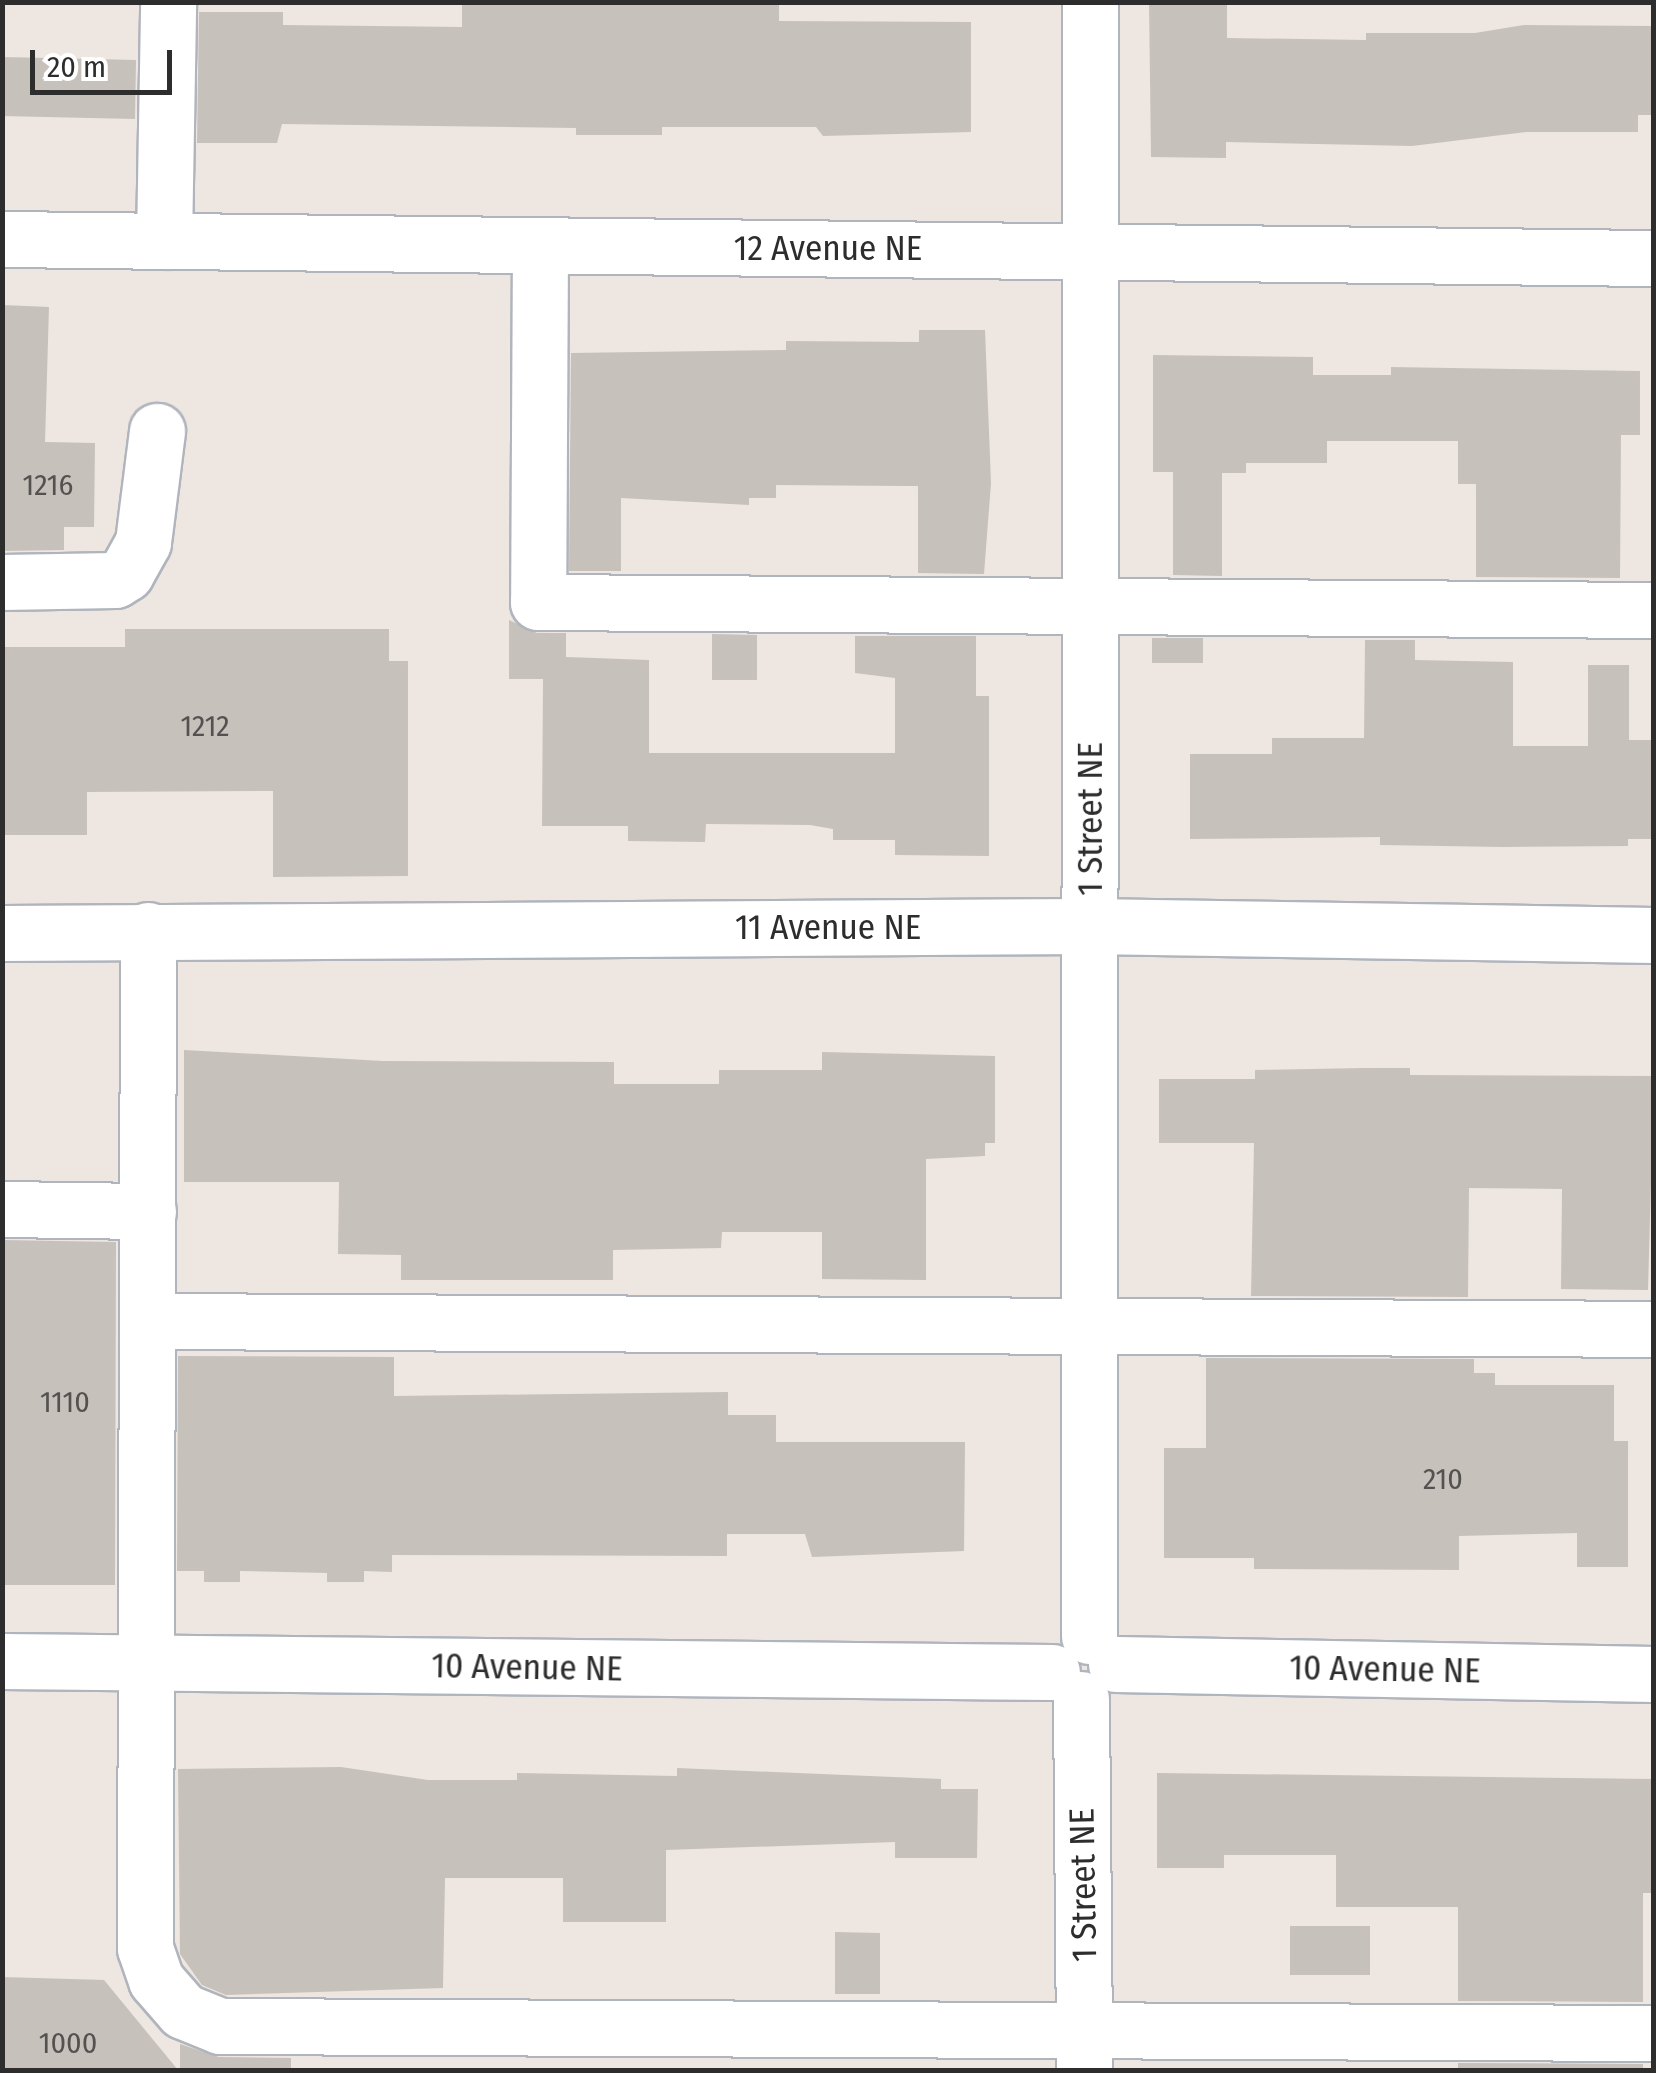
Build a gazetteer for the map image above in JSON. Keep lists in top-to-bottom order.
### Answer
{
  "streets": {
    "street": [
      "12 Avenue NE",
      "1 Street NE",
      "11 Avenue NE",
      "10 Avenue NE"
    ]
  },
  "crossings": [
    ["12 Avenue NE", "1 Street NE"],
    ["1 Street NE", "11 Avenue NE"],
    ["1 Street NE", "10 Avenue NE"]
  ],
  "house_numbers": [
    "1216",
    "1212",
    "1110",
    "210",
    "1000"
  ],
  "scale_bar": "20 m"
}
